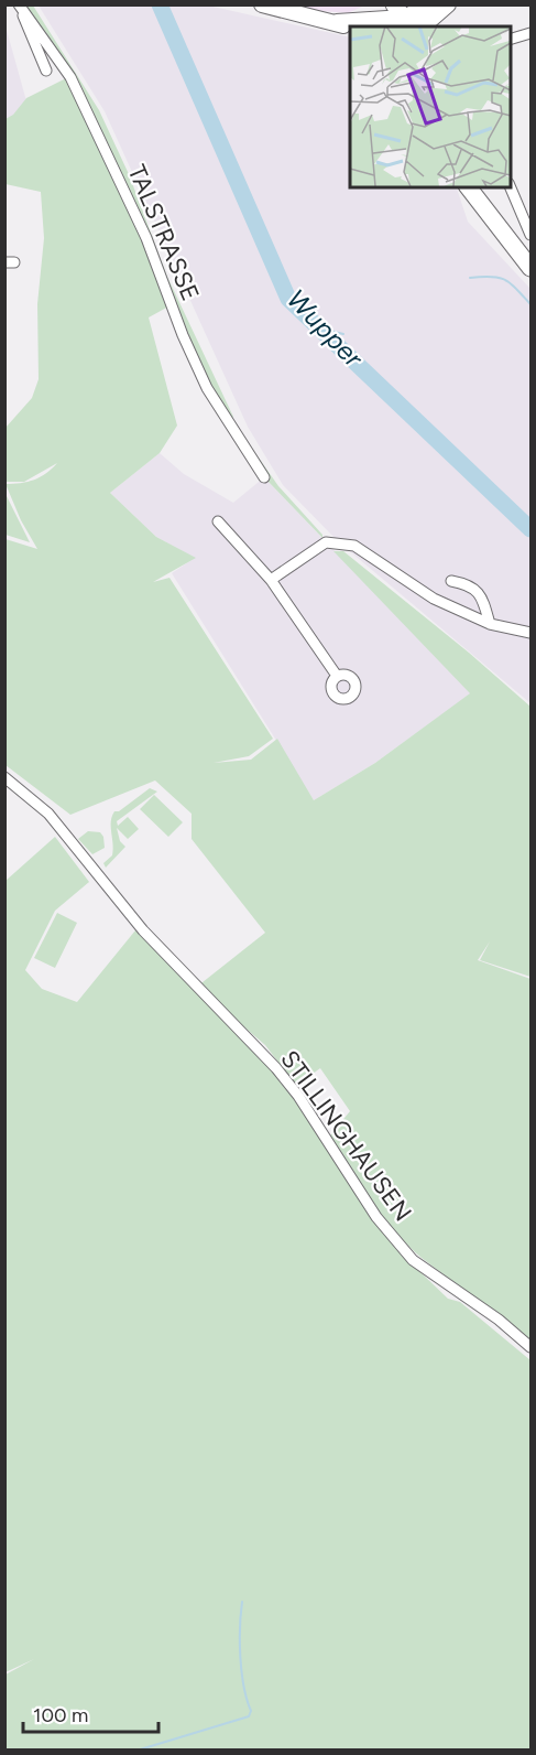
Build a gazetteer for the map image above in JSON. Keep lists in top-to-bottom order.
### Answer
{
  "streets": {
    "street": ["TALSTRASSE", "STILLINGHAUSEN"]
  },
  "water": ["Wupper"],
  "scale_bar": "100 m"
}
